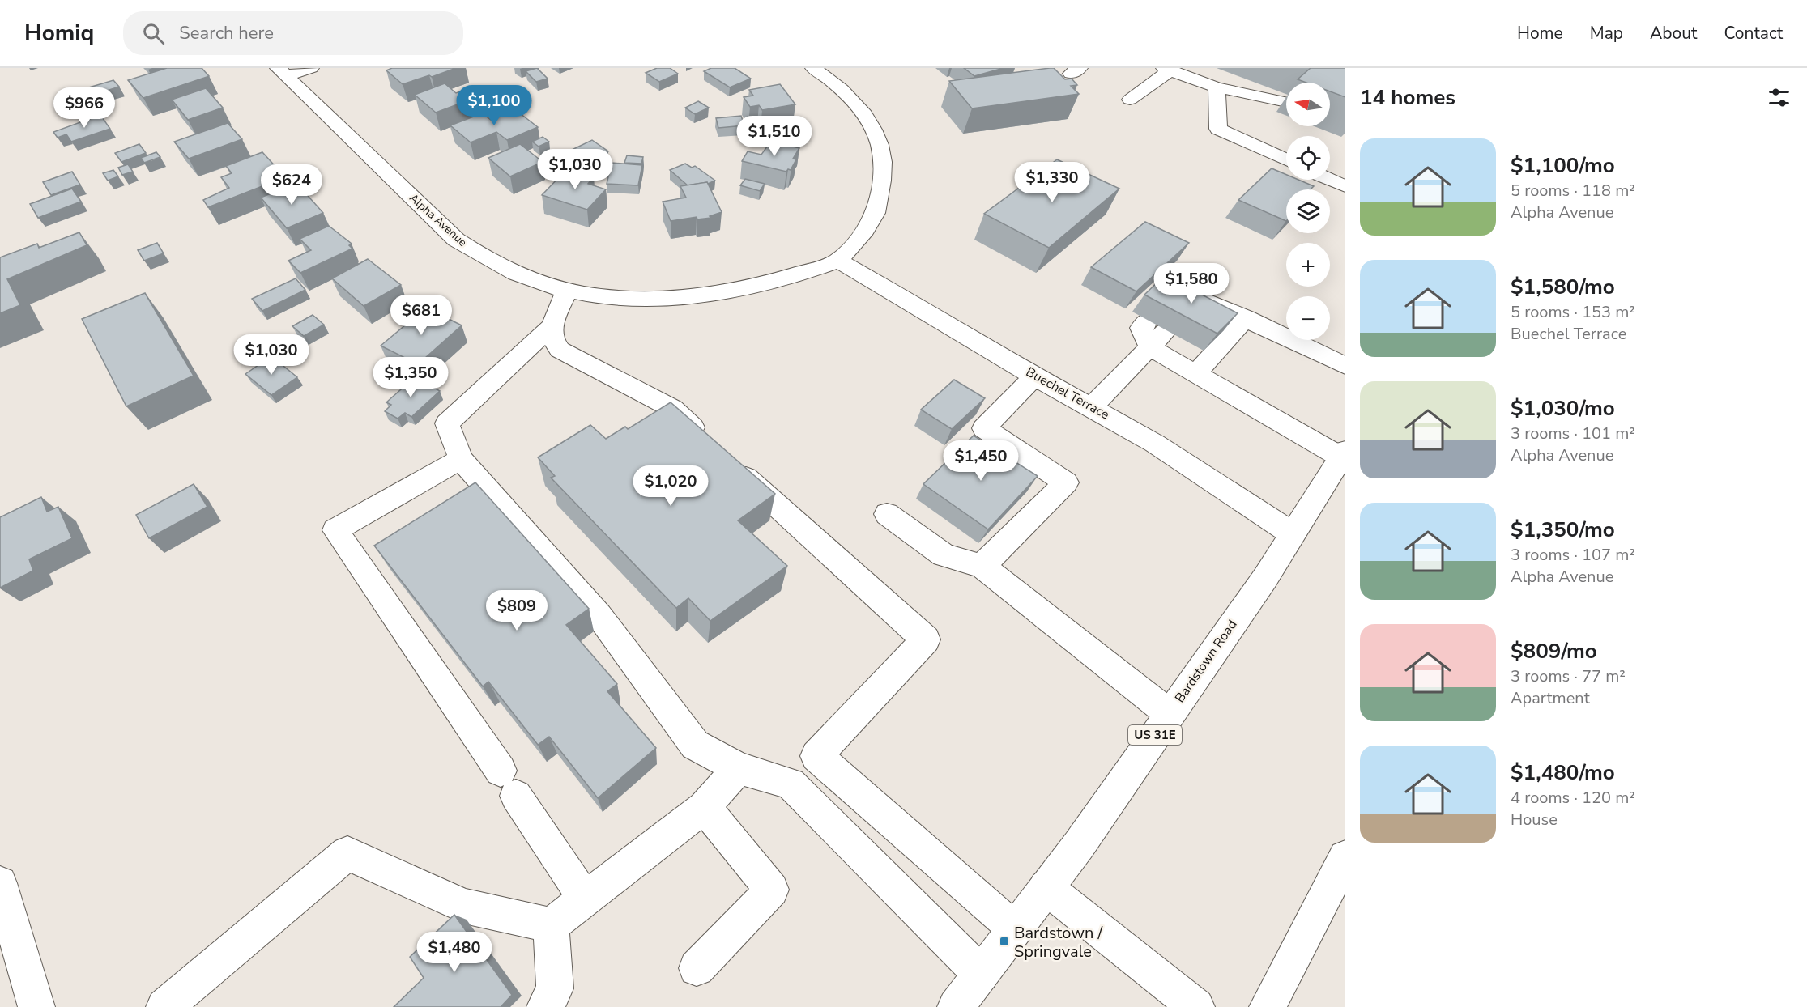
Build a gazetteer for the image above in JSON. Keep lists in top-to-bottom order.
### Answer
{
  "streets": {
    "street": [
      "Alpha Avenue",
      "Buechel Terrace",
      "Bardstown Road",
      "US 31E"
    ]
  },
  "crossings": [
    ["Alpha Avenue", "Buechel Terrace"],
    ["Buechel Terrace", "Bardstown Road"]
  ],
  "places": {
    "transit": ["Bardstown / Springvale"]
  },
  "north": "left",
  "page": {
    "header": "Homiq",
    "search": "Search here",
    "nav": [
      "Home",
      "Map",
      "About",
      "Contact"
    ],
    "heading": "14 homes",
    "map_buttons": ["+", "−"],
    "price": [
      "$1,100",
      "$966",
      "$1,510",
      "$1,030",
      "$1,330",
      "$624",
      "$1,580",
      "$681",
      "$1,030",
      "$1,350",
      "$1,450",
      "$1,020",
      "$809",
      "$1,480"
    ],
    "list": [
      {
        "name": "$1,100/mo",
        "note": "5 rooms · 118 m² · Alpha Avenue"
      },
      {
        "name": "$1,580/mo",
        "note": "5 rooms · 153 m² · Buechel Terrace"
      },
      {
        "name": "$1,030/mo",
        "note": "3 rooms · 101 m² · Alpha Avenue"
      },
      {
        "name": "$1,350/mo",
        "note": "3 rooms · 107 m² · Alpha Avenue"
      },
      {
        "name": "$809/mo",
        "note": "3 rooms · 77 m² · Apartment"
      },
      {
        "name": "$1,480/mo",
        "note": "4 rooms · 120 m² · House"
      }
    ]
  }
}
